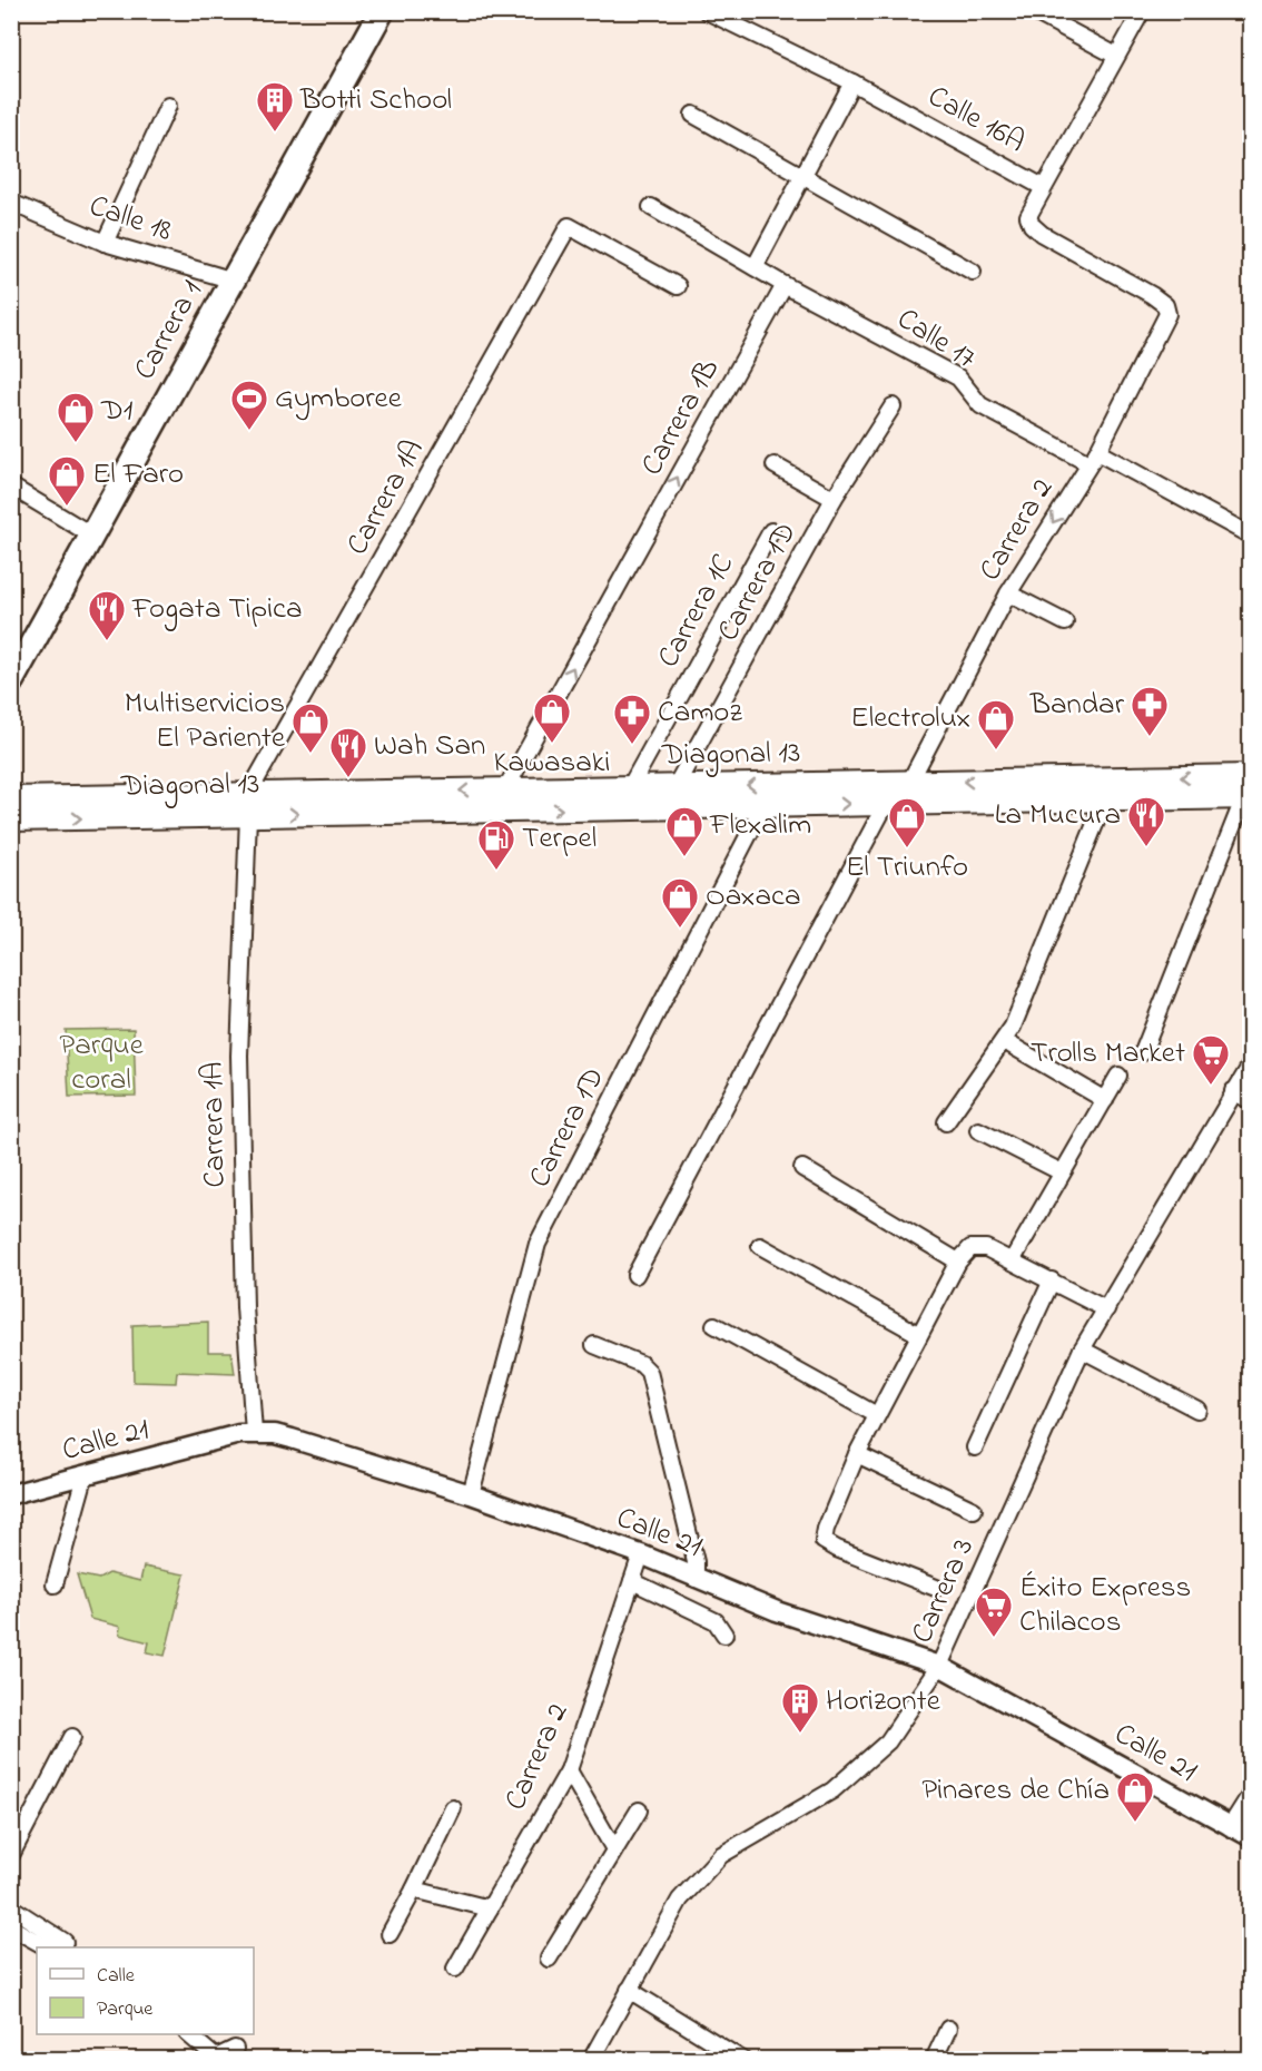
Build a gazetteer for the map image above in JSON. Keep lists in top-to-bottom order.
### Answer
{
  "streets": {
    "main road": ["Carrera 1", "Diagonal 13"],
    "street": [
      "Calle 16A",
      "Calle 18",
      "Calle 17",
      "Carrera 1B",
      "Carrera 1A",
      "Carrera 2",
      "Carrera 1D",
      "Carrera 1C",
      "Calle 21",
      "Carrera 3"
    ]
  },
  "crossings": [
    ["Calle 16A", "Carrera 2"],
    ["Calle 18", "Carrera 1"],
    ["Calle 17", "Carrera 1B"],
    ["Calle 17", "Carrera 2"],
    ["Carrera 1B", "Diagonal 13"],
    ["Carrera 1A", "Diagonal 13"],
    ["Carrera 1A", "Calle 21"],
    ["Carrera 2", "Diagonal 13"],
    ["Carrera 2", "Calle 21"],
    ["Carrera 1D", "Diagonal 13"],
    ["Carrera 1D", "Calle 21"],
    ["Carrera 1C", "Diagonal 13"],
    ["Calle 21", "Carrera 3"]
  ],
  "one_way": ["Carrera 1B"],
  "parks": ["Parque coral"],
  "places": {
    "building": ["Botti School", "Horizonte"],
    "sports": ["Gymboree"],
    "shop": [
      "D1",
      "El Faro",
      "Kawasaki",
      "Electrolux",
      "Multiservicios El Pariente",
      "El Triunfo",
      "Flexalim",
      "Oaxaca",
      "Pinares de Chía"
    ],
    "restaurant": ["Fogata Tipica", "Wah San", "La Mucura"],
    "pharmacy": ["Bandar", "Camoz"],
    "fuel station": ["Terpel"],
    "supermarket": ["Trolls Market", "Éxito Express Chilacos"]
  },
  "legend": ["Calle", "Parque"]
}
